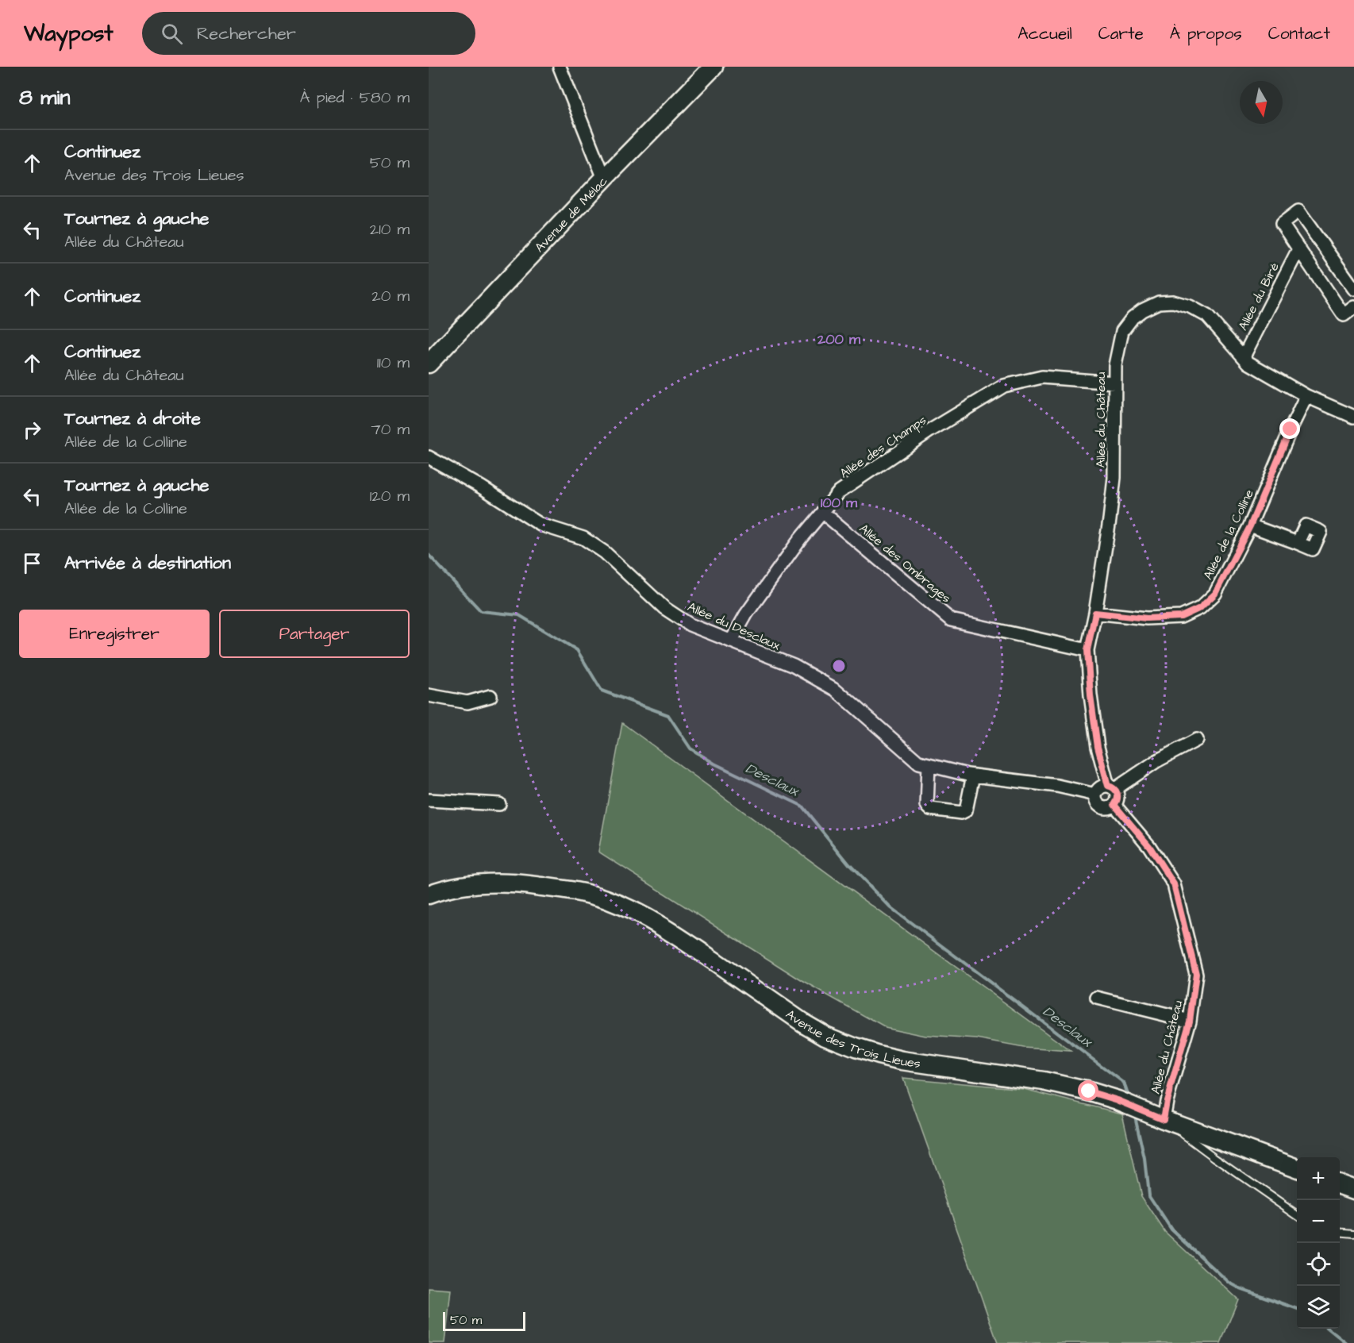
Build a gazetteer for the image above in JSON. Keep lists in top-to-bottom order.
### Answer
{
  "streets": {
    "main road": ["Avenue de Mélac", "Avenue des Trois Lieues"],
    "street": [
      "Allée du Biré",
      "Allée du Château",
      "Allée des Champs",
      "Allée de la Colline",
      "Allée des Ombrages",
      "Allée du Desclaux"
    ]
  },
  "crossings": [
    ["Allée du Biré", "Allée du Château"],
    ["Allée du Château", "Allée des Champs"],
    ["Allée du Château", "Allée de la Colline"],
    ["Allée du Château", "Allée des Ombrages"],
    ["Allée du Château", "Allée du Desclaux"],
    ["Allée du Château", "Avenue des Trois Lieues"],
    ["Allée des Champs", "Allée des Ombrages"],
    ["Allée des Champs", "Allée du Desclaux"]
  ],
  "water": ["Desclaux"],
  "scale_bar": "50 m",
  "north": "bottom",
  "page": {
    "header": "Waypost",
    "search": "Rechercher",
    "nav": [
      "Accueil",
      "Carte",
      "À propos",
      "Contact"
    ],
    "heading": ["8 min", "À pied · 580 m"],
    "list": [
      ["Continuez", "Avenue des Trois Lieues", "50 m"],
      ["Tournez à gauche", "Allée du Château", "210 m"],
      ["Continuez", "20 m"],
      ["Continuez", "Allée du Château", "110 m"],
      ["Tournez à droite", "Allée de la Colline", "70 m"],
      ["Tournez à gauche", "Allée de la Colline", "120 m"],
      "Arrivée à destination"
    ],
    "buttons": ["Enregistrer", "Partager"],
    "map_buttons": ["+", "−"],
    "scale": "50 m"
  },
  "rings": ["200 m", "100 m"]
}
